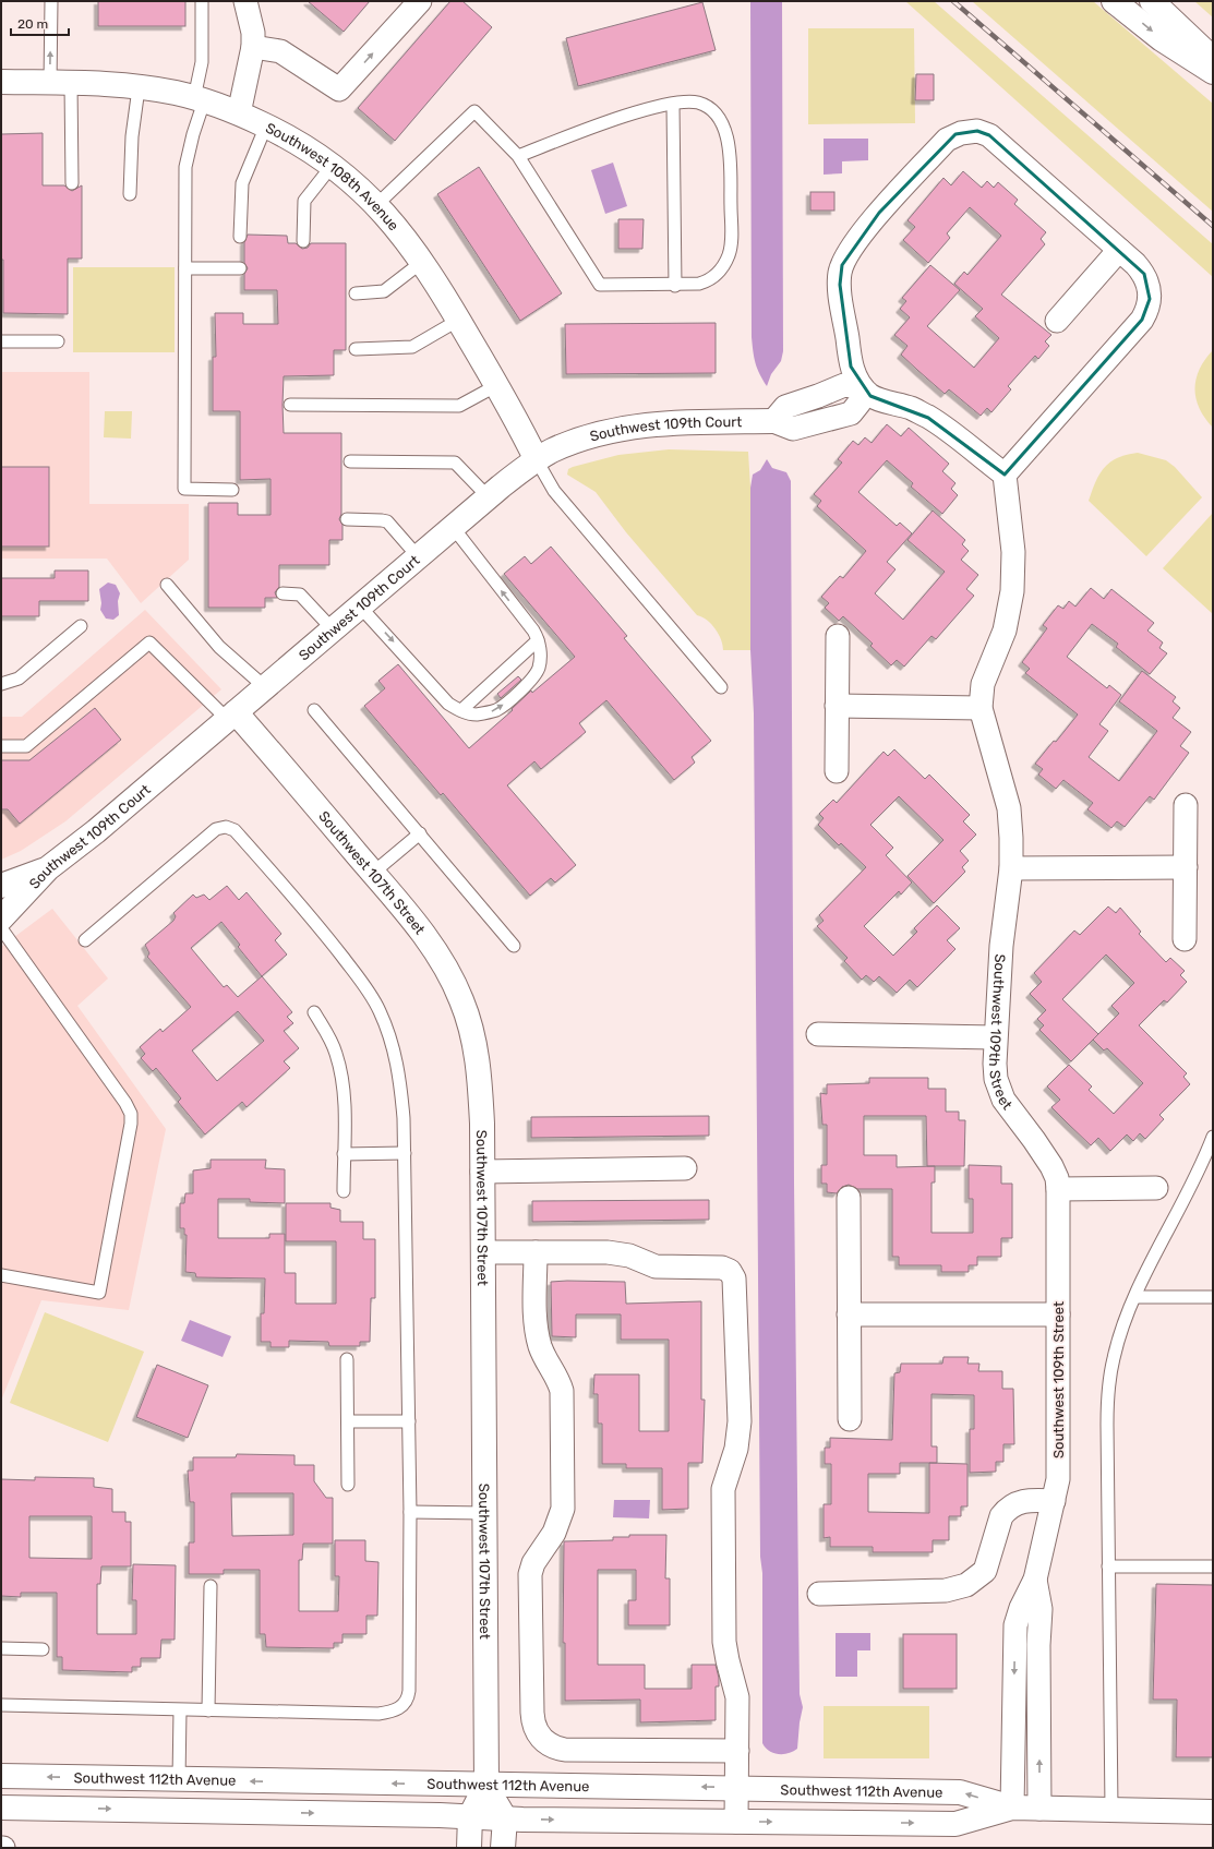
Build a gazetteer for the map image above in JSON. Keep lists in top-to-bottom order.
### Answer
{
  "streets": {
    "main road": [
      "Southwest 108th Avenue",
      "Southwest 109th Court",
      "Southwest 107th Street",
      "Southwest 112th Avenue"
    ],
    "street": ["Southwest 109th Street"]
  },
  "crossings": [
    ["Southwest 108th Avenue", "Southwest 109th Court"],
    ["Southwest 109th Court", "Southwest 107th Street"],
    ["Southwest 107th Street", "Southwest 112th Avenue"],
    ["Southwest 109th Street", "Southwest 112th Avenue"]
  ],
  "scale_bar": "20 m"
}
